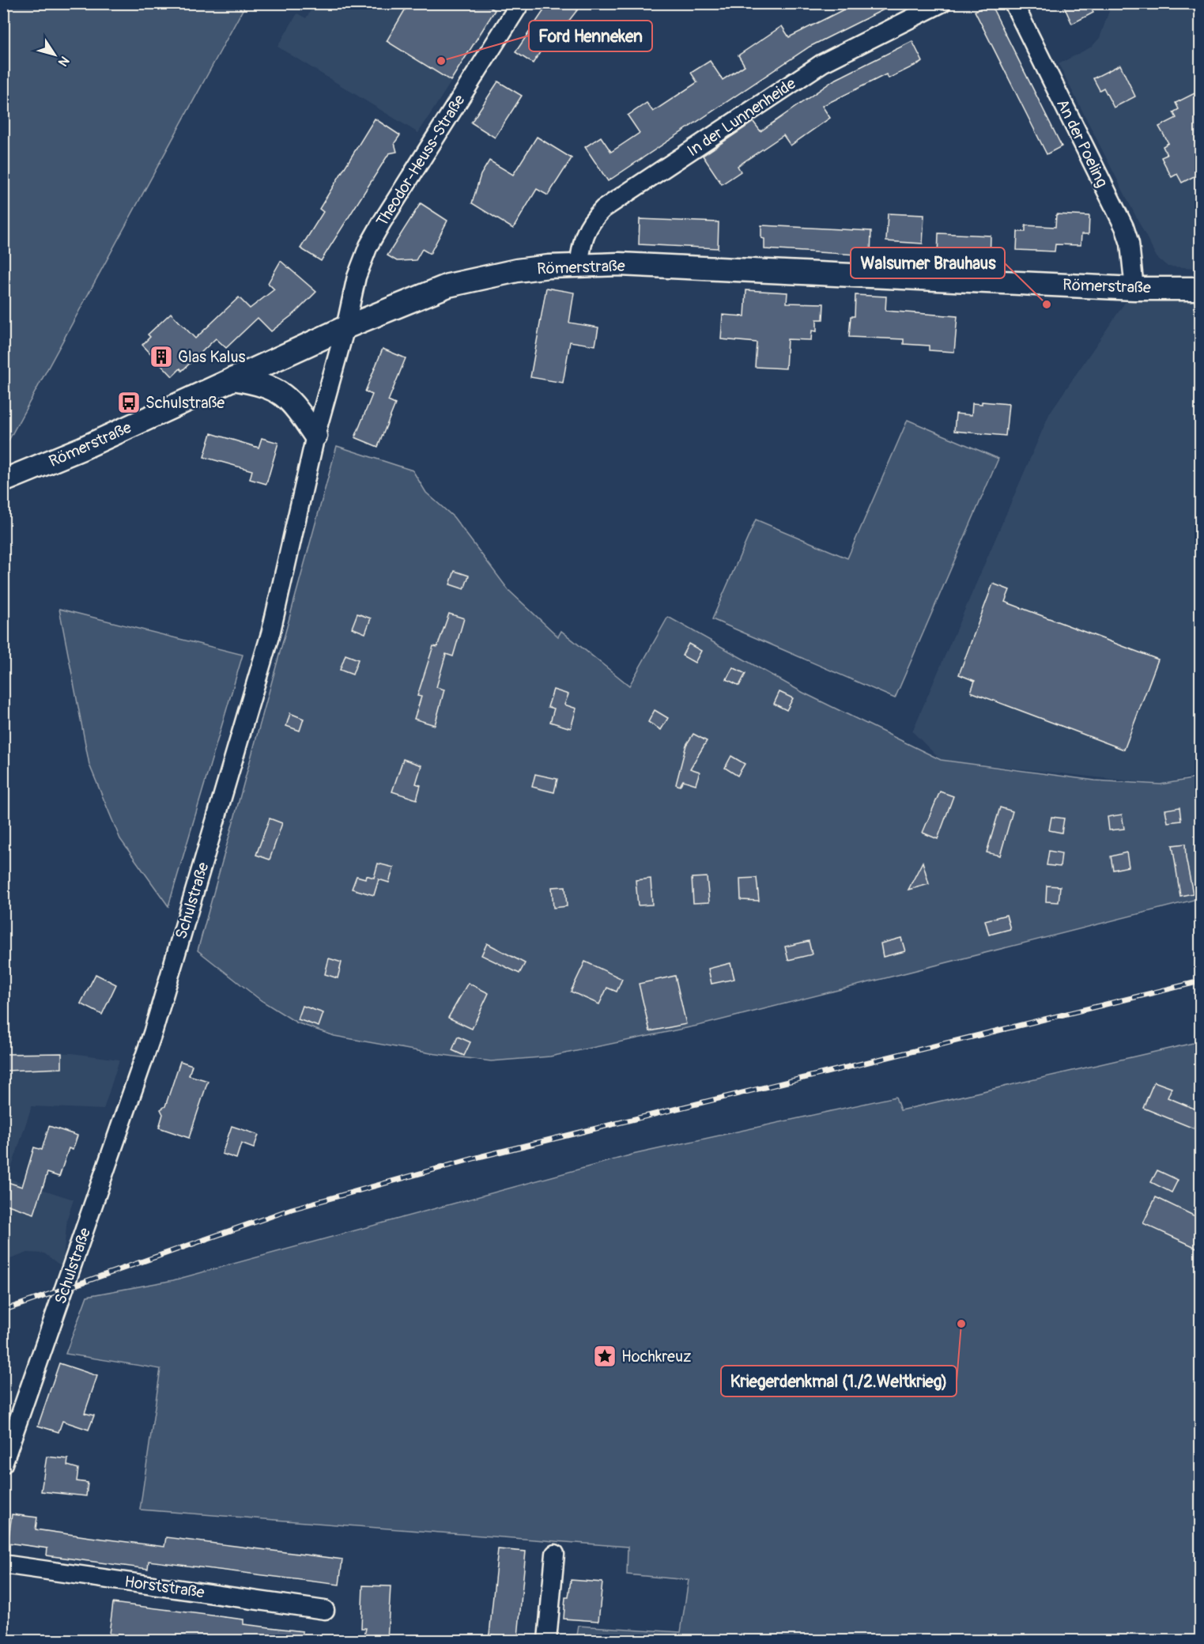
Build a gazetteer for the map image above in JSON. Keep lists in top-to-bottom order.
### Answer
{
  "streets": {
    "street": [
      "In der Lunnenheide",
      "An der Poeling",
      "Theodor-Heuss-Straße",
      "Römerstraße",
      "Schulstraße",
      "Horststraße"
    ]
  },
  "crossings": [
    ["In der Lunnenheide", "Römerstraße"],
    ["An der Poeling", "Römerstraße"],
    ["Theodor-Heuss-Straße", "Römerstraße"],
    ["Theodor-Heuss-Straße", "Schulstraße"],
    ["Römerstraße", "Schulstraße"]
  ],
  "places": {
    "other": ["Ford Henneken", "Walsumer Brauhaus", "Kriegerdenkmal (1./2.Weltkrieg)"],
    "building": ["Glas Kalus"],
    "bus stop": ["Schulstraße"],
    "place": ["Hochkreuz"]
  },
  "north": "bottom right"
}
